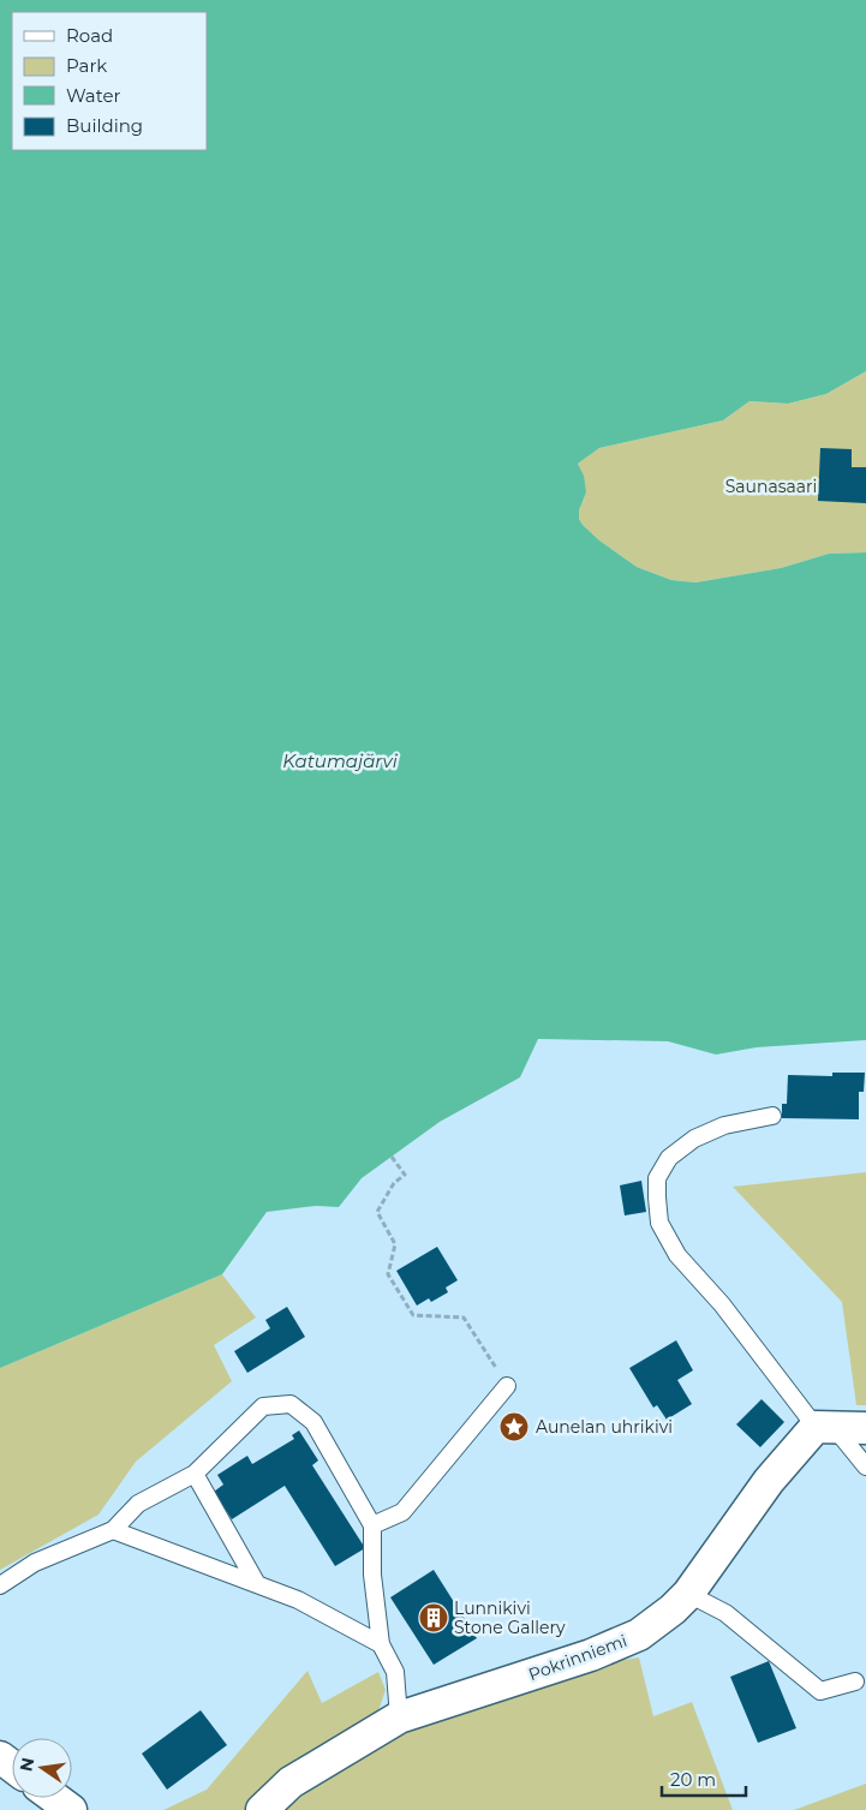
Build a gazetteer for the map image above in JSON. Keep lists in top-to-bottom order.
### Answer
{
  "streets": {
    "street": ["Pokrinniemi"]
  },
  "water": ["Katumajärvi"],
  "parks": ["Saunasaari"],
  "places": {
    "place": ["Aunelan uhrikivi"],
    "building": ["Lunnikivi Stone Gallery"]
  },
  "legend": [
    "Road",
    "Park",
    "Water",
    "Building"
  ],
  "scale_bar": "20 m",
  "north": "left"
}
